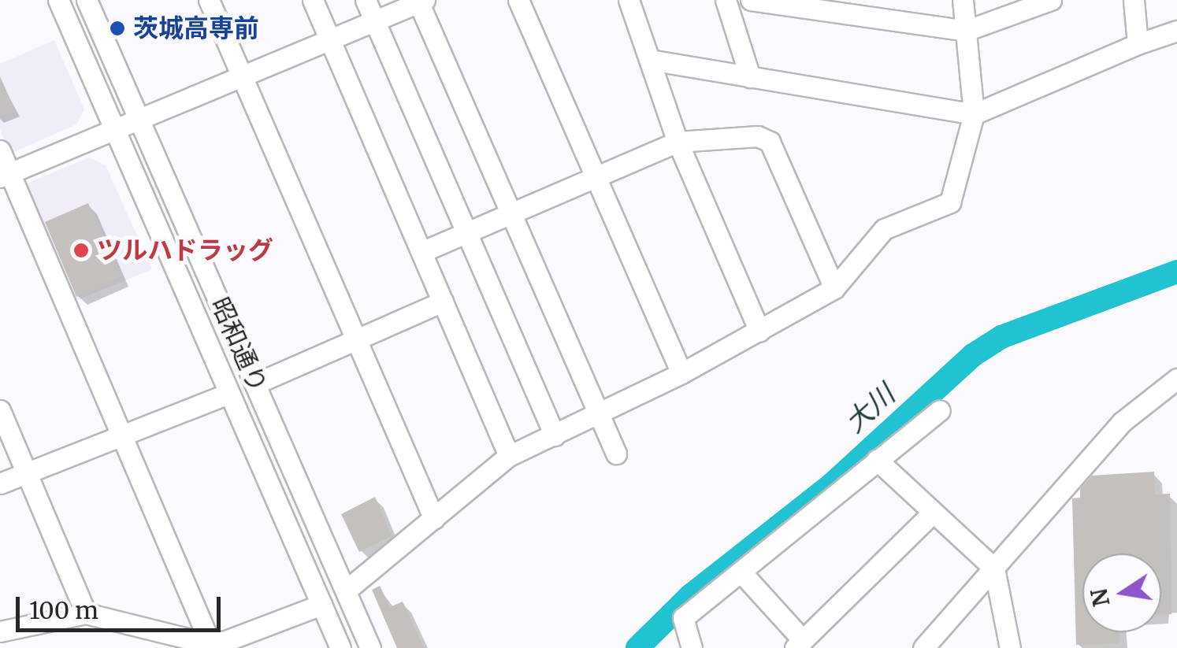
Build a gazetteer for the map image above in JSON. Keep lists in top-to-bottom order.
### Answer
{
  "streets": {
    "street": ["昭和通り"]
  },
  "water": ["大川"],
  "places": ["茨城高専前", "ツルハドラッグ"],
  "scale_bar": "100 m",
  "north": "left"
}
